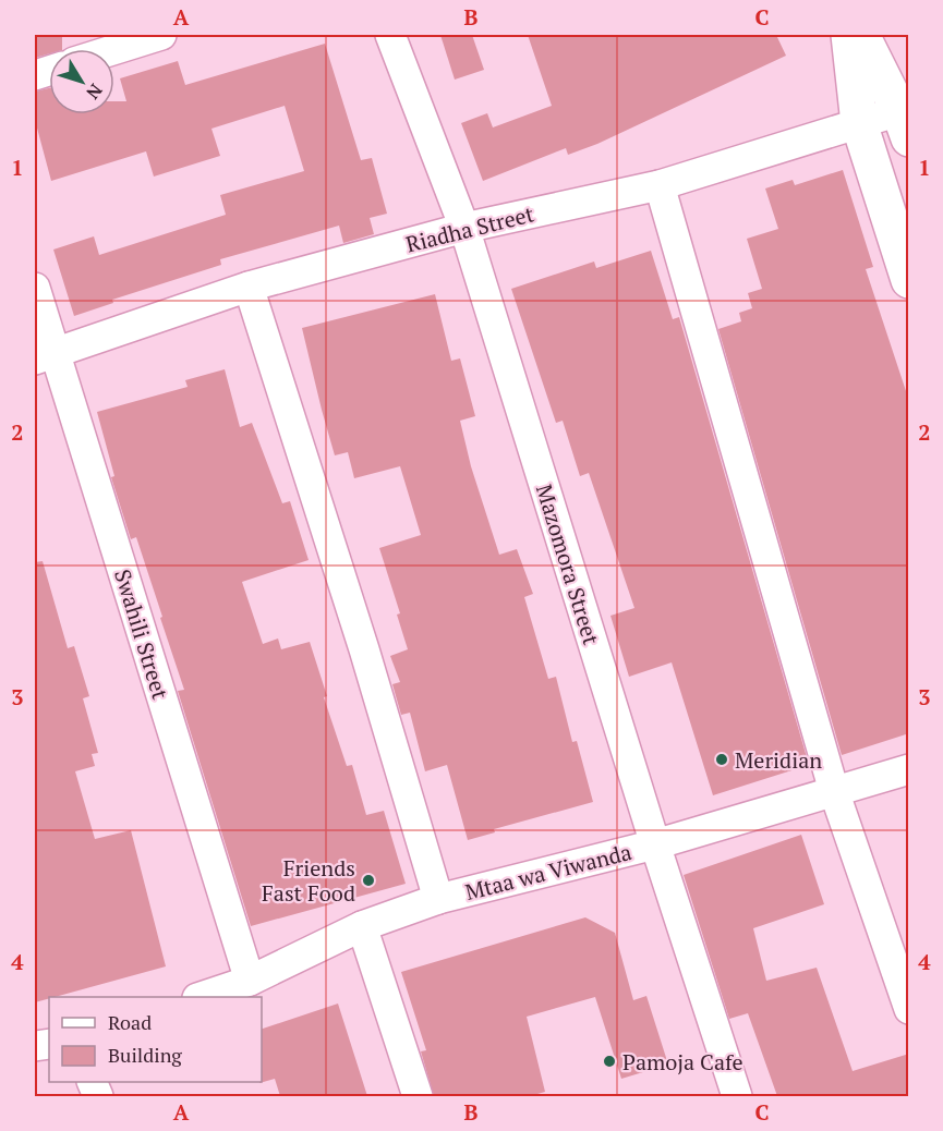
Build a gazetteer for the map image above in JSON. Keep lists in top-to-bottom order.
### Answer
{
  "streets": {
    "street": [
      "Riadha Street",
      "Mazomora Street",
      "Swahili Street",
      "Mtaa wa Viwanda"
    ]
  },
  "crossings": [
    ["Riadha Street", "Mazomora Street"],
    ["Riadha Street", "Swahili Street"],
    ["Mazomora Street", "Mtaa wa Viwanda"],
    ["Swahili Street", "Mtaa wa Viwanda"]
  ],
  "places": ["Meridian", "Friends Fast Food", "Pamoja Cafe"],
  "legend": ["Road", "Building"],
  "north": "bottom right",
  "grid": {
    "columns": ["A", "B", "C"],
    "rows": [
      "1",
      "2",
      "3",
      "4"
    ]
  }
}
